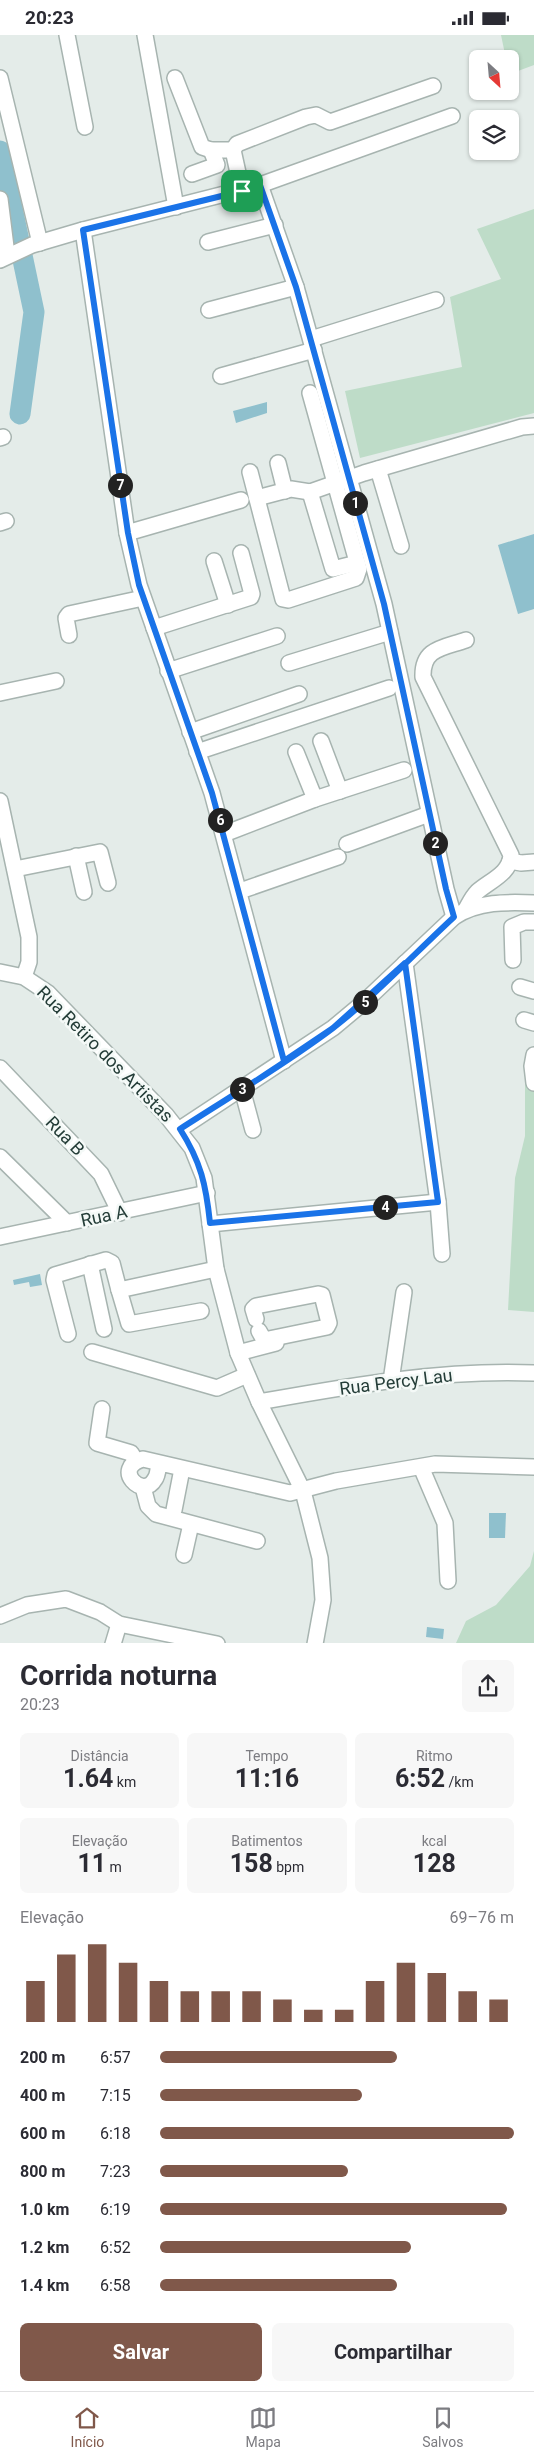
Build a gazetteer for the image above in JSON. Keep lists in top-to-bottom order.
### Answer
{
  "streets": {
    "street": [
      "Rua Retiro dos Artistas",
      "Rua B",
      "Rua A",
      "Rua Percy Lau"
    ]
  },
  "crossings": [
    ["Rua Retiro dos Artistas", "Rua A"],
    ["Rua Retiro dos Artistas", "Rua Percy Lau"],
    ["Rua B", "Rua A"]
  ],
  "north": "bottom right",
  "page": {
    "status": "20:23",
    "pins": [
      "7",
      "1",
      "6",
      "2",
      "5",
      "3",
      "4"
    ],
    "heading": ["Corrida noturna", "20:23"],
    "stats": [
      ["Distância", "1.64 km"],
      ["Tempo", "11:16"],
      ["Ritmo", "6:52 /km"],
      ["Elevação", "11 m"],
      ["Batimentos", "158 bpm"],
      ["kcal", "128"]
    ],
    "chart": ["Elevação", "69–76 m"],
    "list": [
      {
        "name": "200 m",
        "note": "6:57"
      },
      {
        "name": "400 m",
        "note": "7:15"
      },
      {
        "name": "600 m",
        "note": "6:18"
      },
      {
        "name": "800 m",
        "note": "7:23"
      },
      {
        "name": "1.0 km",
        "note": "6:19"
      },
      {
        "name": "1.2 km",
        "note": "6:52"
      },
      {
        "name": "1.4 km",
        "note": "6:58"
      }
    ],
    "buttons": ["Salvar", "Compartilhar"],
    "tabs": ["Início", "Mapa", "Salvos"]
  }
}
